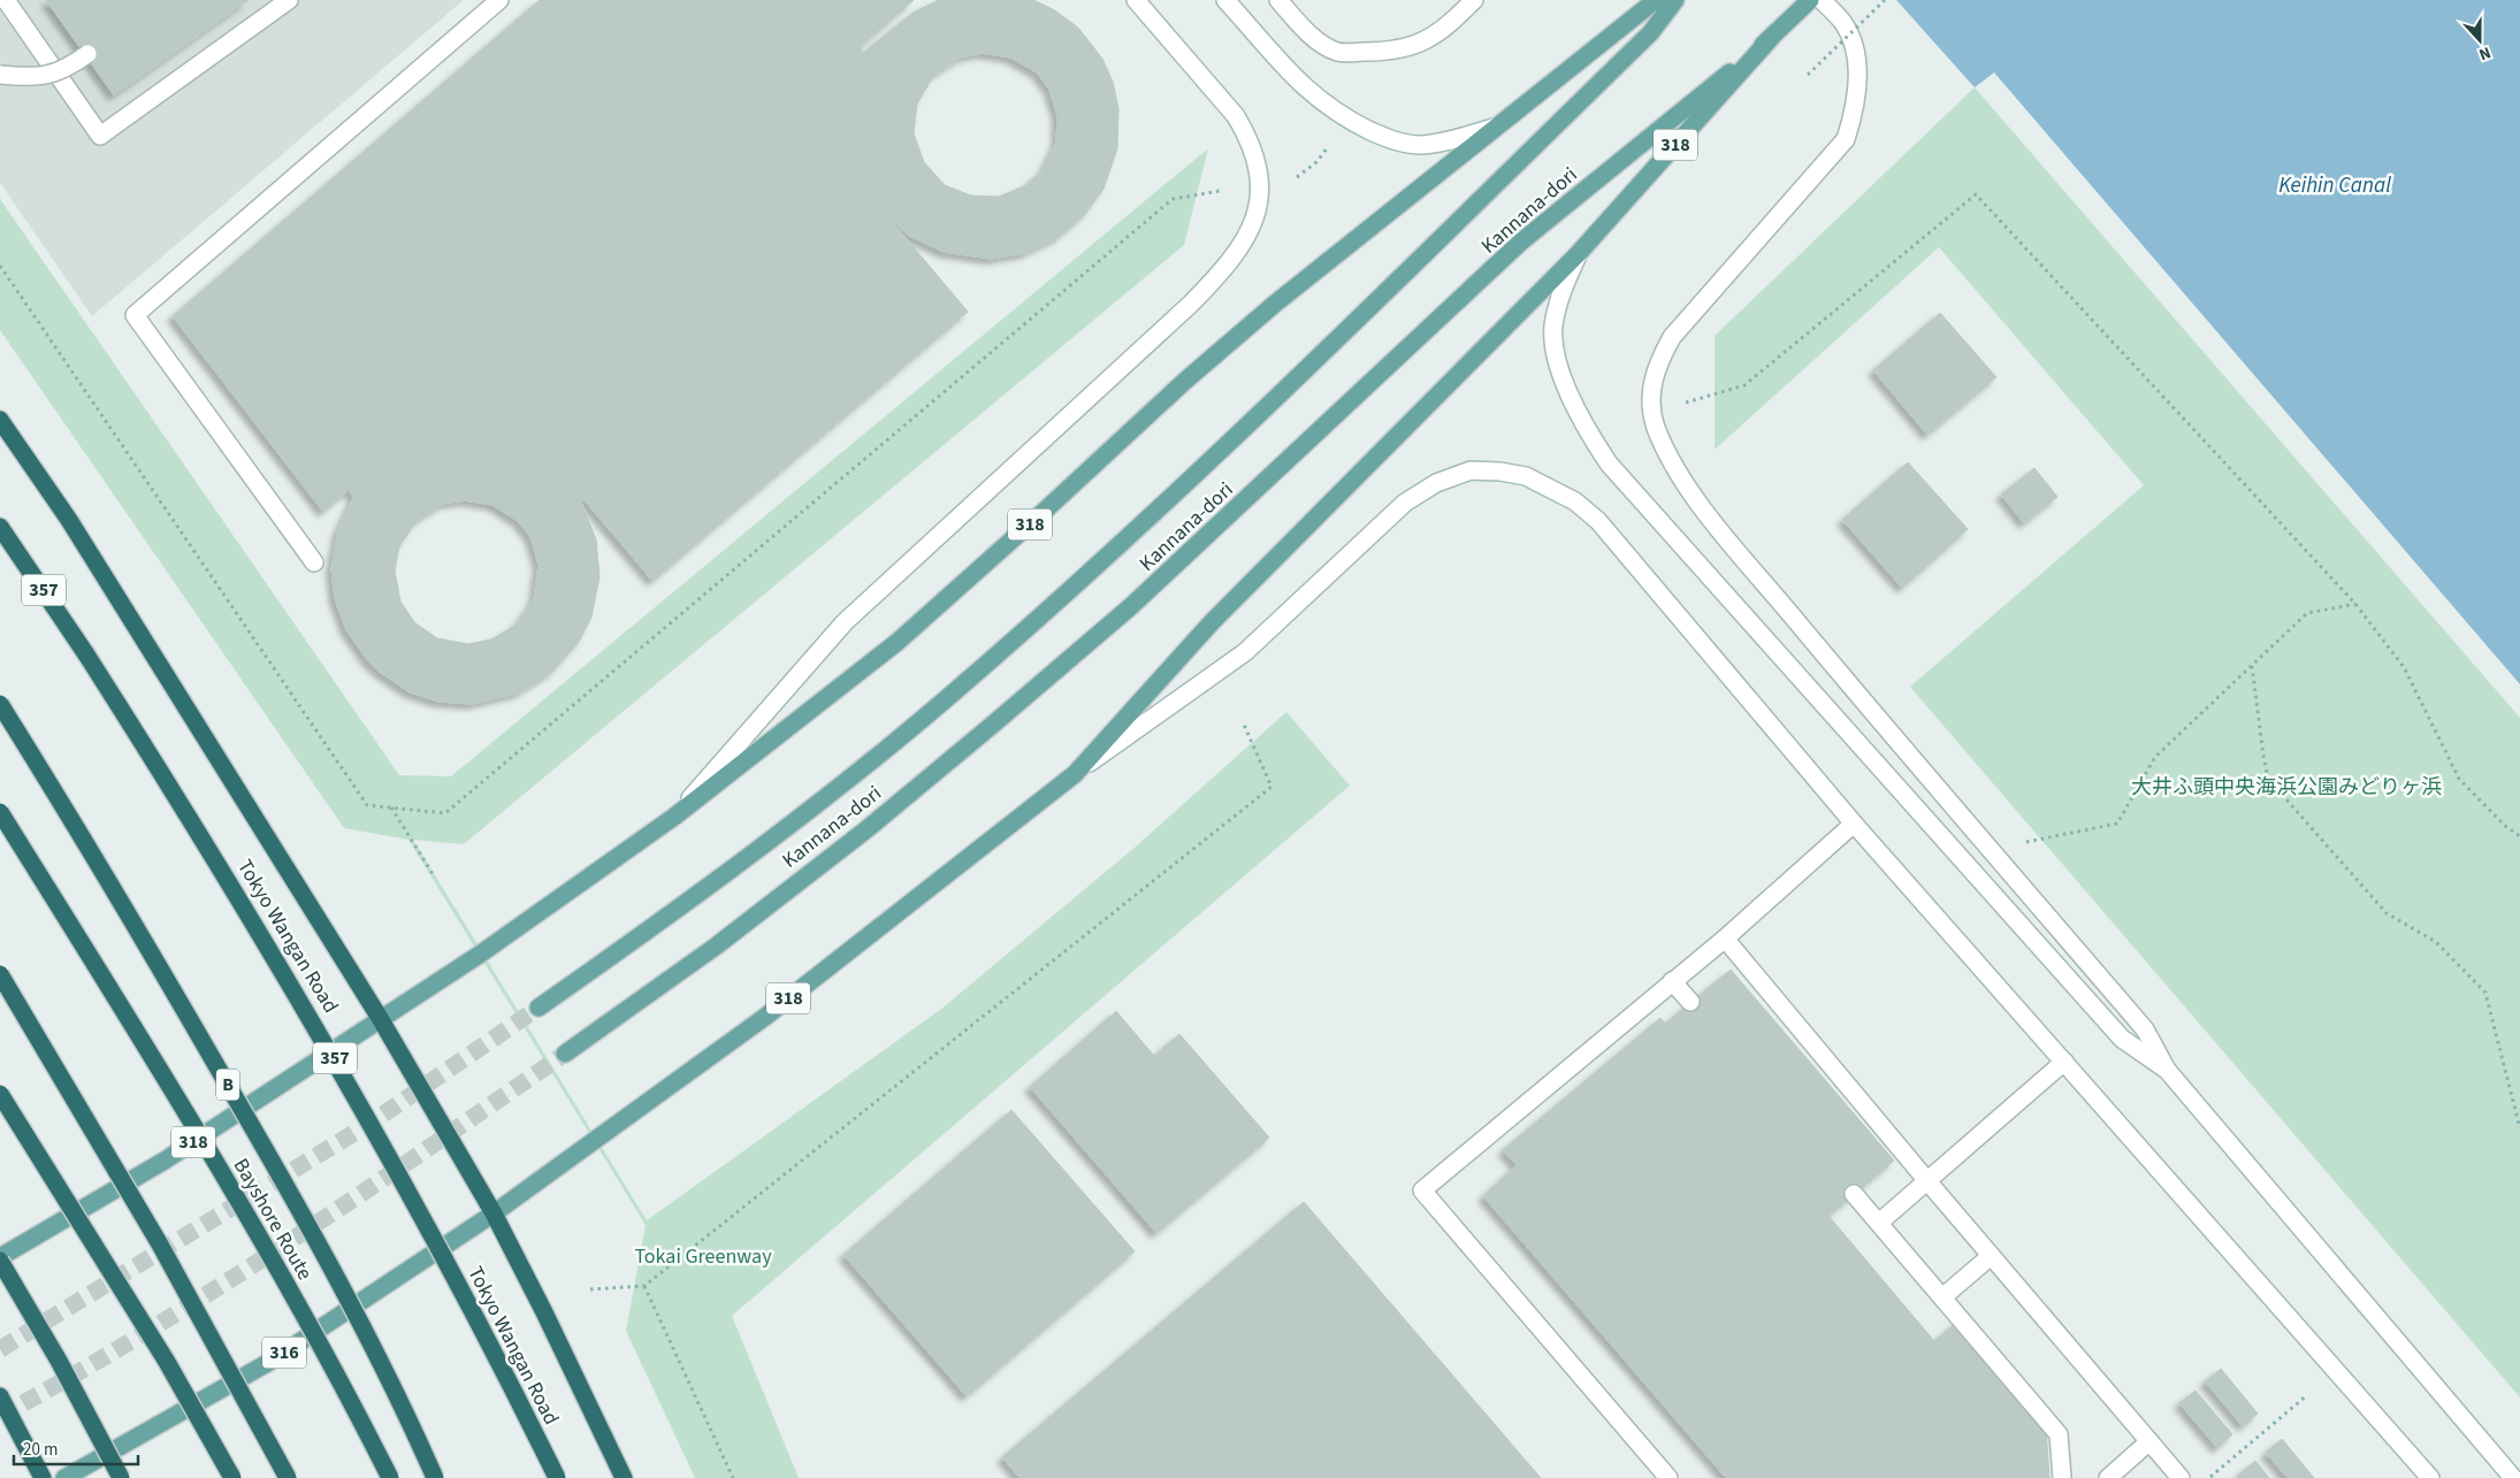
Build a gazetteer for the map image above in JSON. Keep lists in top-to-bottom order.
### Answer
{
  "streets": {
    "highway": [
      "357",
      "Tokyo Wangan Road",
      "B",
      "Bayshore Route"
    ],
    "main road": ["318", "Kannana-dori", "316"]
  },
  "crossings": [
    ["318", "Kannana-dori"],
    ["318", "316"]
  ],
  "water": ["Keihin Canal"],
  "parks": ["大井ふ頭中央海浜公園みどりヶ浜", "Tokai Greenway"],
  "scale_bar": "20 m",
  "north": "bottom"
}
